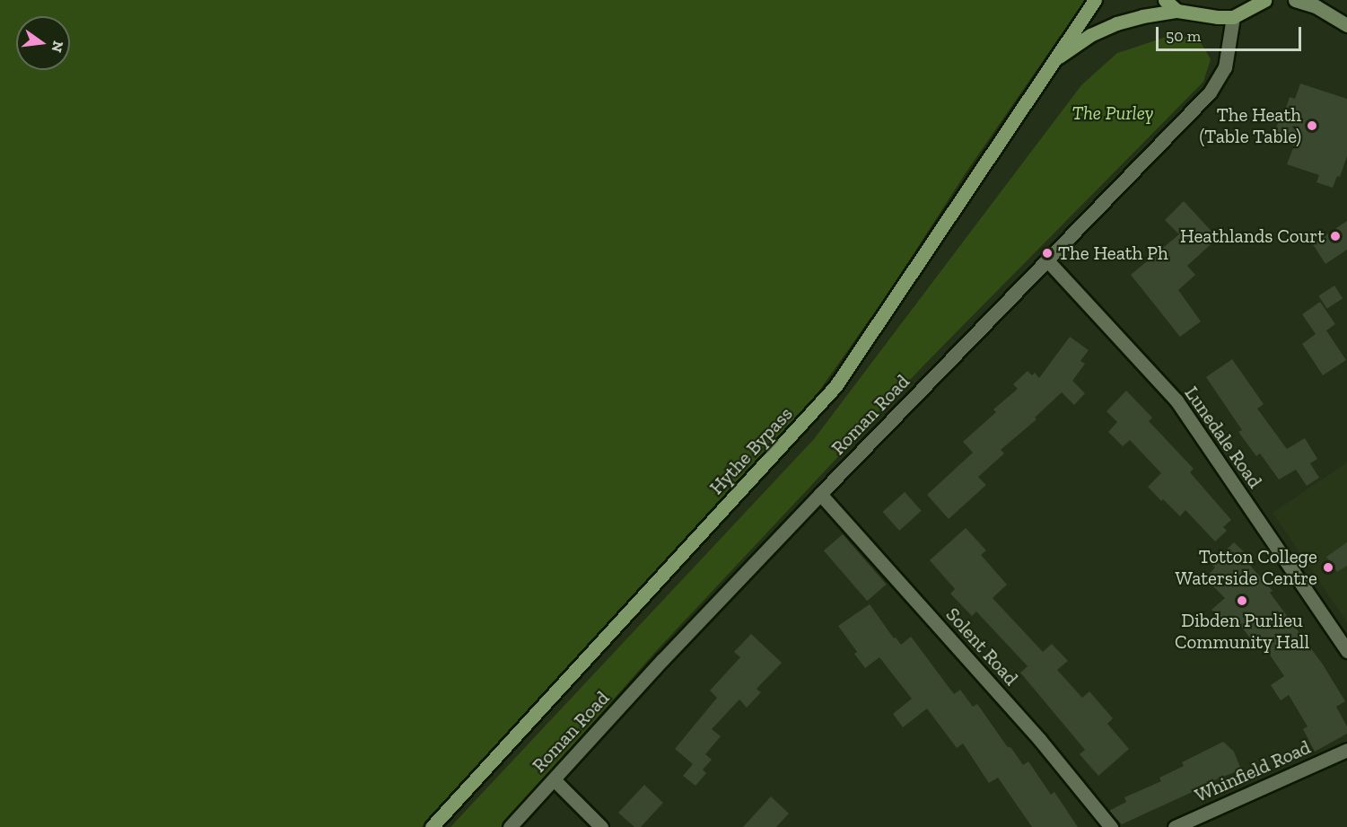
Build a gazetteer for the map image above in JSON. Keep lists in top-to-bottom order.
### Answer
{
  "streets": {
    "main road": ["Hythe Bypass"],
    "street": [
      "Roman Road",
      "Lunedale Road",
      "Solent Road",
      "Whinfield Road"
    ]
  },
  "crossings": [
    ["Roman Road", "Lunedale Road"],
    ["Roman Road", "Solent Road"]
  ],
  "parks": ["The Purley"],
  "places": [
    "The Heath (Table Table)",
    "Heathlands Court",
    "The Heath Ph",
    "Totton College Waterside Centre",
    "Dibden Purlieu Community Hall"
  ],
  "scale_bar": "50 m",
  "north": "right"
}
